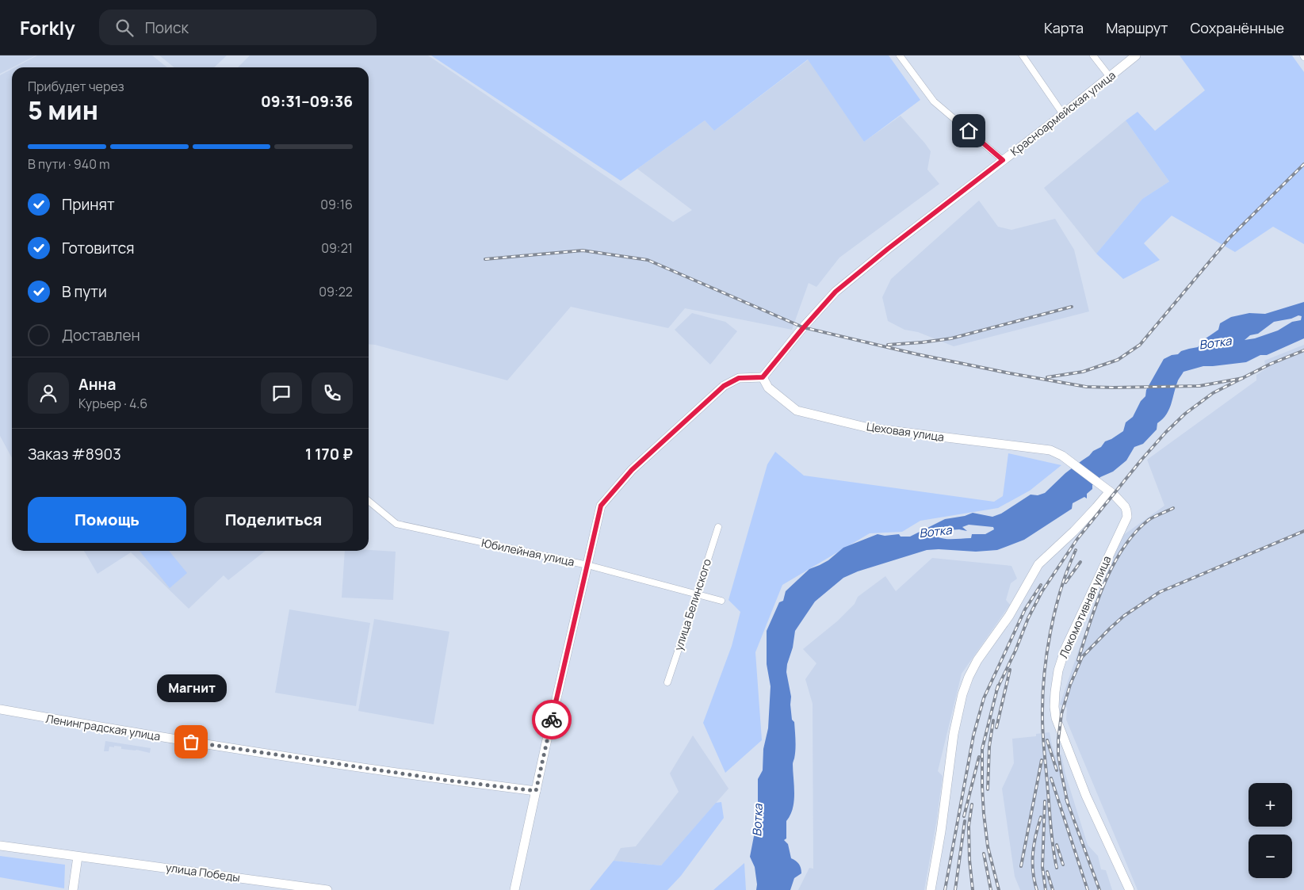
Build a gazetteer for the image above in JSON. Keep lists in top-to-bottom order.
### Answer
{
  "streets": {
    "main road": [
      "Красноармейская улица",
      "Цеховая улица",
      "Локомотивная улица",
      "Ленинградская улица",
      "улица Победы"
    ],
    "street": ["Юбилейная улица", "улица Белинского"]
  },
  "crossings": [
    ["Красноармейская улица", "Цеховая улица"],
    ["Цеховая улица", "Локомотивная улица"],
    ["Юбилейная улица", "улица Белинского"]
  ],
  "water": ["Вотка"],
  "places": ["Магнит"],
  "page": {
    "header": "Forkly",
    "search": "Поиск",
    "nav": ["Карта", "Маршрут", "Сохранённые"],
    "heading": ["5 мин", "Прибудет через", "09:31–09:36"],
    "panel": [
      "Анна",
      "Курьер · 4.6",
      "Заказ #8903",
      "1 170 ₽"
    ],
    "bar": "В пути · 940 m",
    "list": [
      ["Принят", "09:16"],
      ["Готовится", "09:21"],
      ["В пути", "09:22"],
      "Доставлен"
    ],
    "buttons": ["Помощь", "Поделиться"],
    "bubble": "Магнит",
    "map_buttons": ["+", "−"]
  }
}
